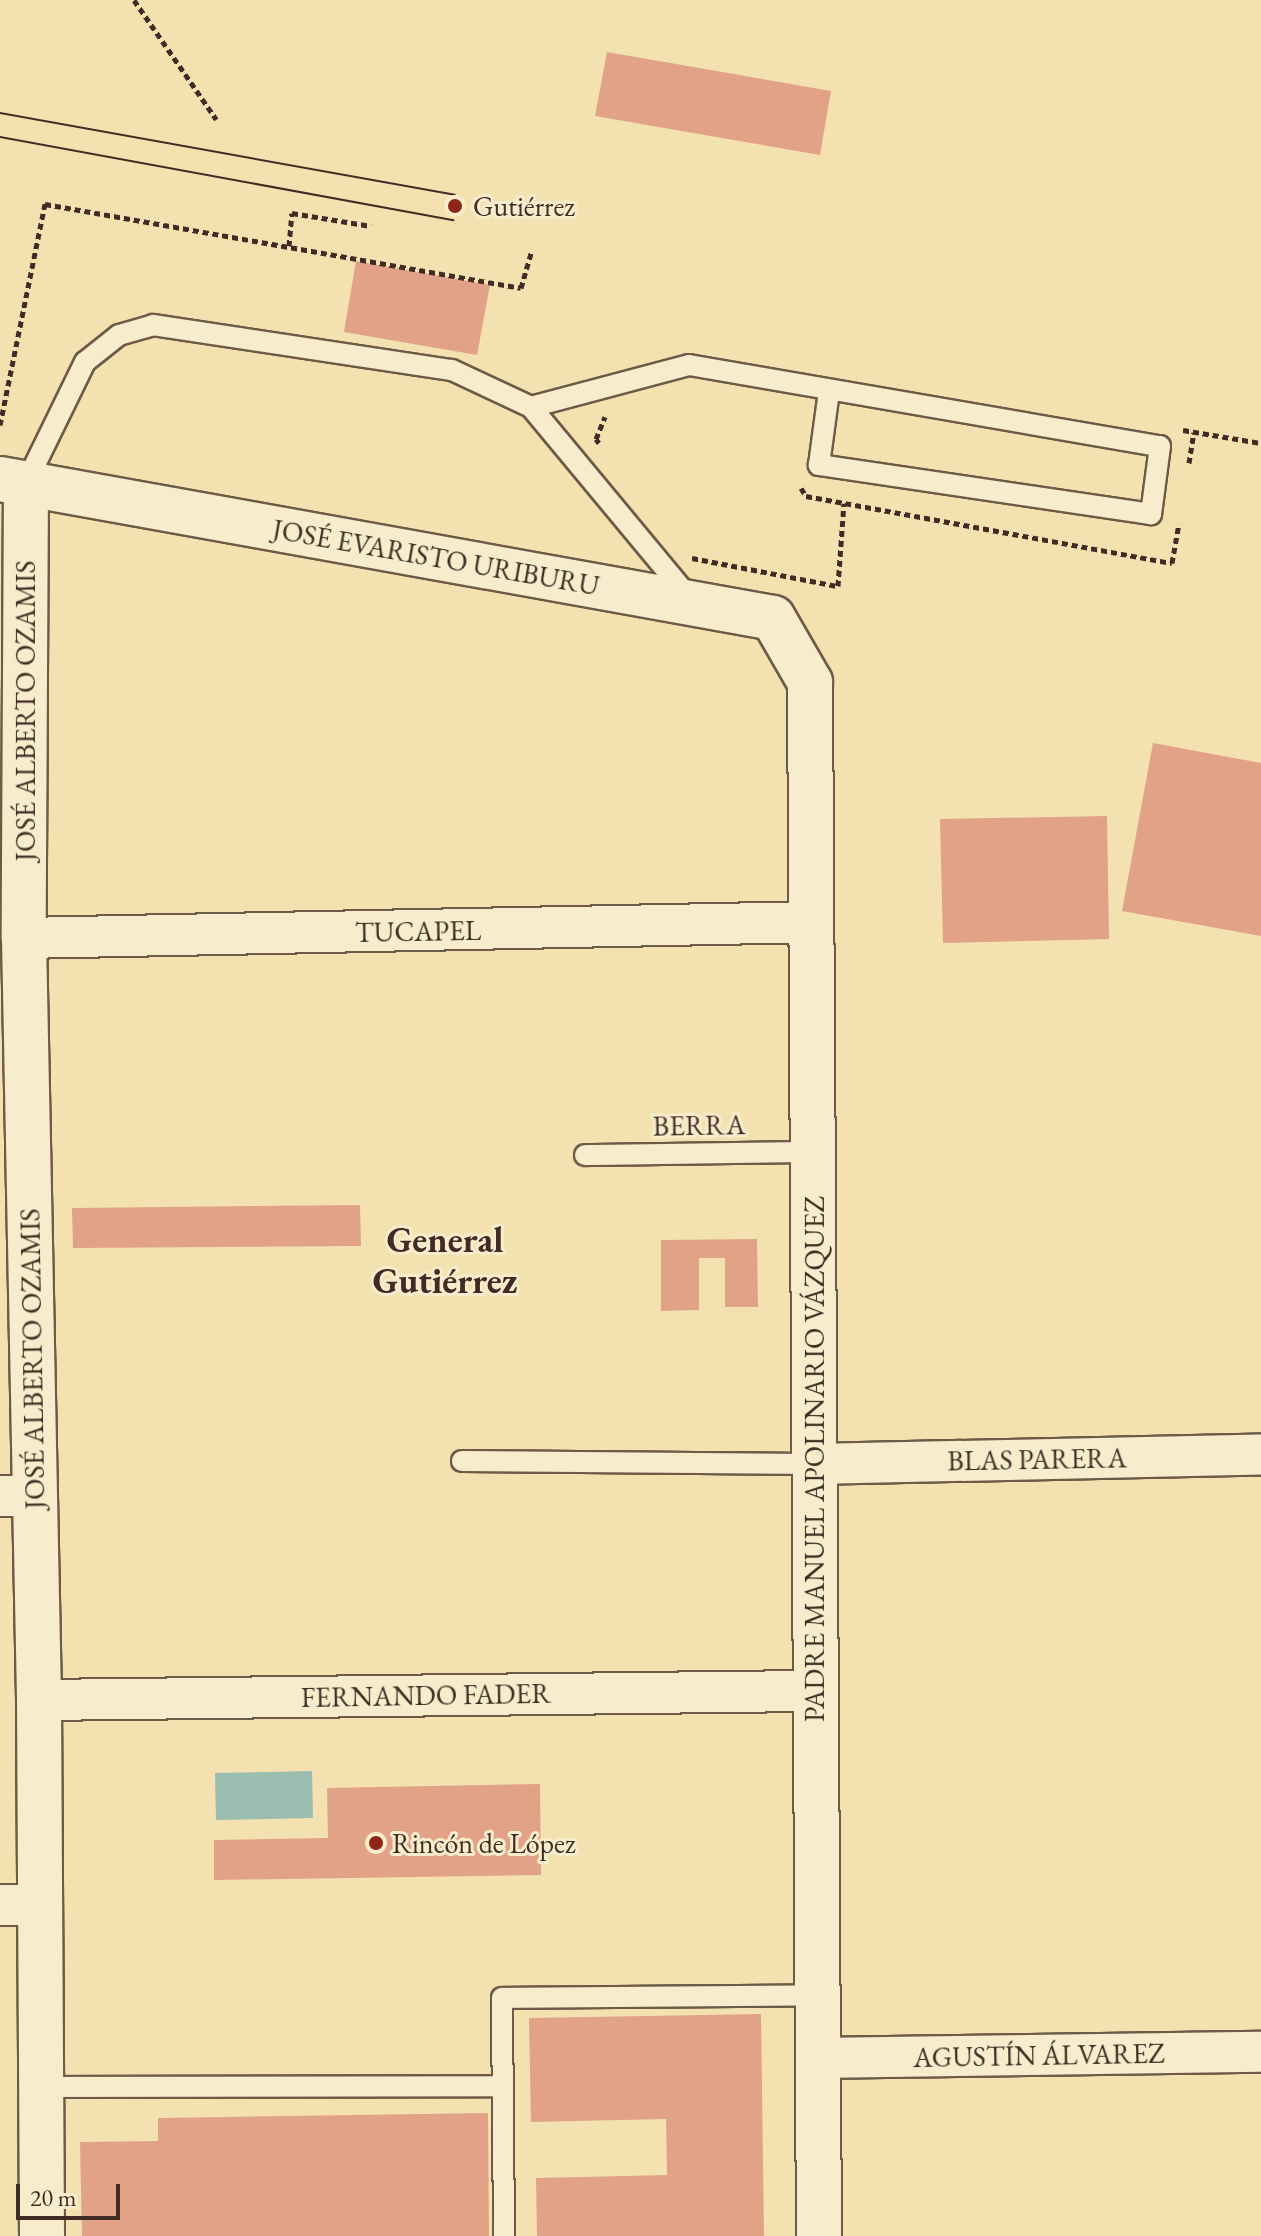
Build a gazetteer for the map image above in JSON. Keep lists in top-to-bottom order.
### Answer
{
  "streets": {
    "main road": ["JOSÉ EVARISTO URIBURU", "JOSÉ ALBERTO OZAMIS", "PADRE MANUEL APOLINARIO VÁZQUEZ"],
    "street": [
      "TUCAPEL",
      "BLAS PARERA",
      "FERNANDO FADER",
      "AGUSTÍN ÁLVAREZ"
    ],
    "lane": ["BERRA"]
  },
  "crossings": [
    ["JOSÉ EVARISTO URIBURU", "JOSÉ ALBERTO OZAMIS"],
    ["JOSÉ EVARISTO URIBURU", "PADRE MANUEL APOLINARIO VÁZQUEZ"],
    ["JOSÉ ALBERTO OZAMIS", "TUCAPEL"],
    ["JOSÉ ALBERTO OZAMIS", "FERNANDO FADER"],
    ["TUCAPEL", "PADRE MANUEL APOLINARIO VÁZQUEZ"],
    ["BERRA", "PADRE MANUEL APOLINARIO VÁZQUEZ"],
    ["PADRE MANUEL APOLINARIO VÁZQUEZ", "BLAS PARERA"],
    ["PADRE MANUEL APOLINARIO VÁZQUEZ", "FERNANDO FADER"],
    ["PADRE MANUEL APOLINARIO VÁZQUEZ", "AGUSTÍN ÁLVAREZ"]
  ],
  "districts": ["General Gutiérrez"],
  "places": ["Gutiérrez", "Rincón de López"],
  "scale_bar": "20 m"
}
